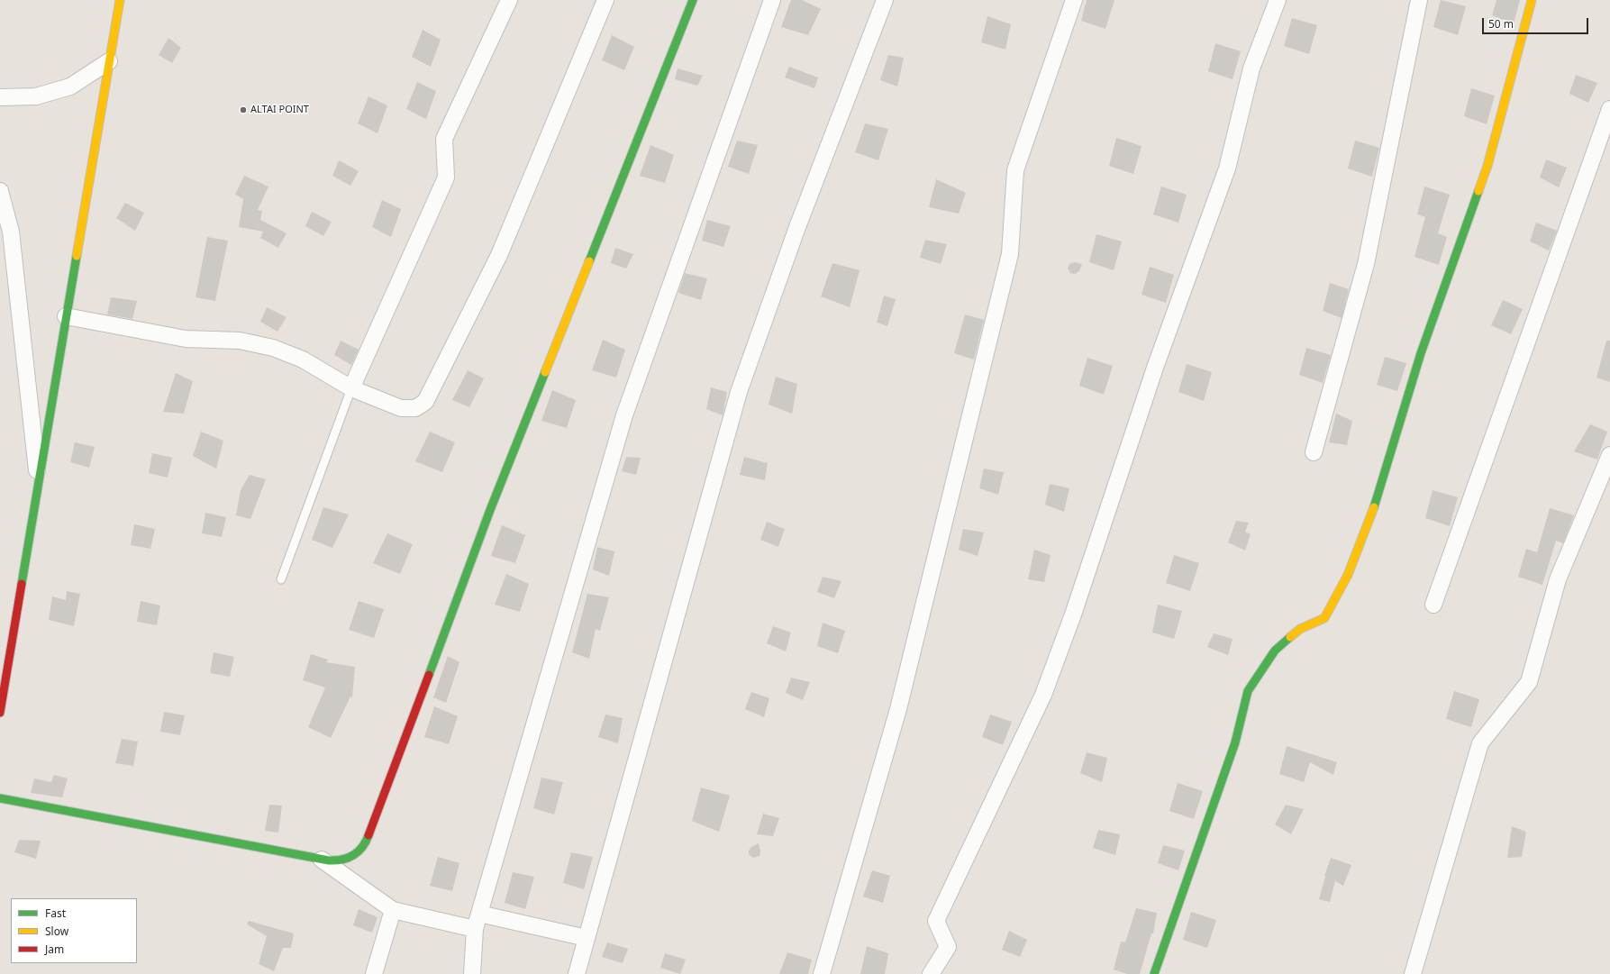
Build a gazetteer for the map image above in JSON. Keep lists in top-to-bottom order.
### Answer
{
  "places": ["ALTAI POINT"],
  "legend": ["Fast", "Slow", "Jam"],
  "scale_bar": "50 m"
}
